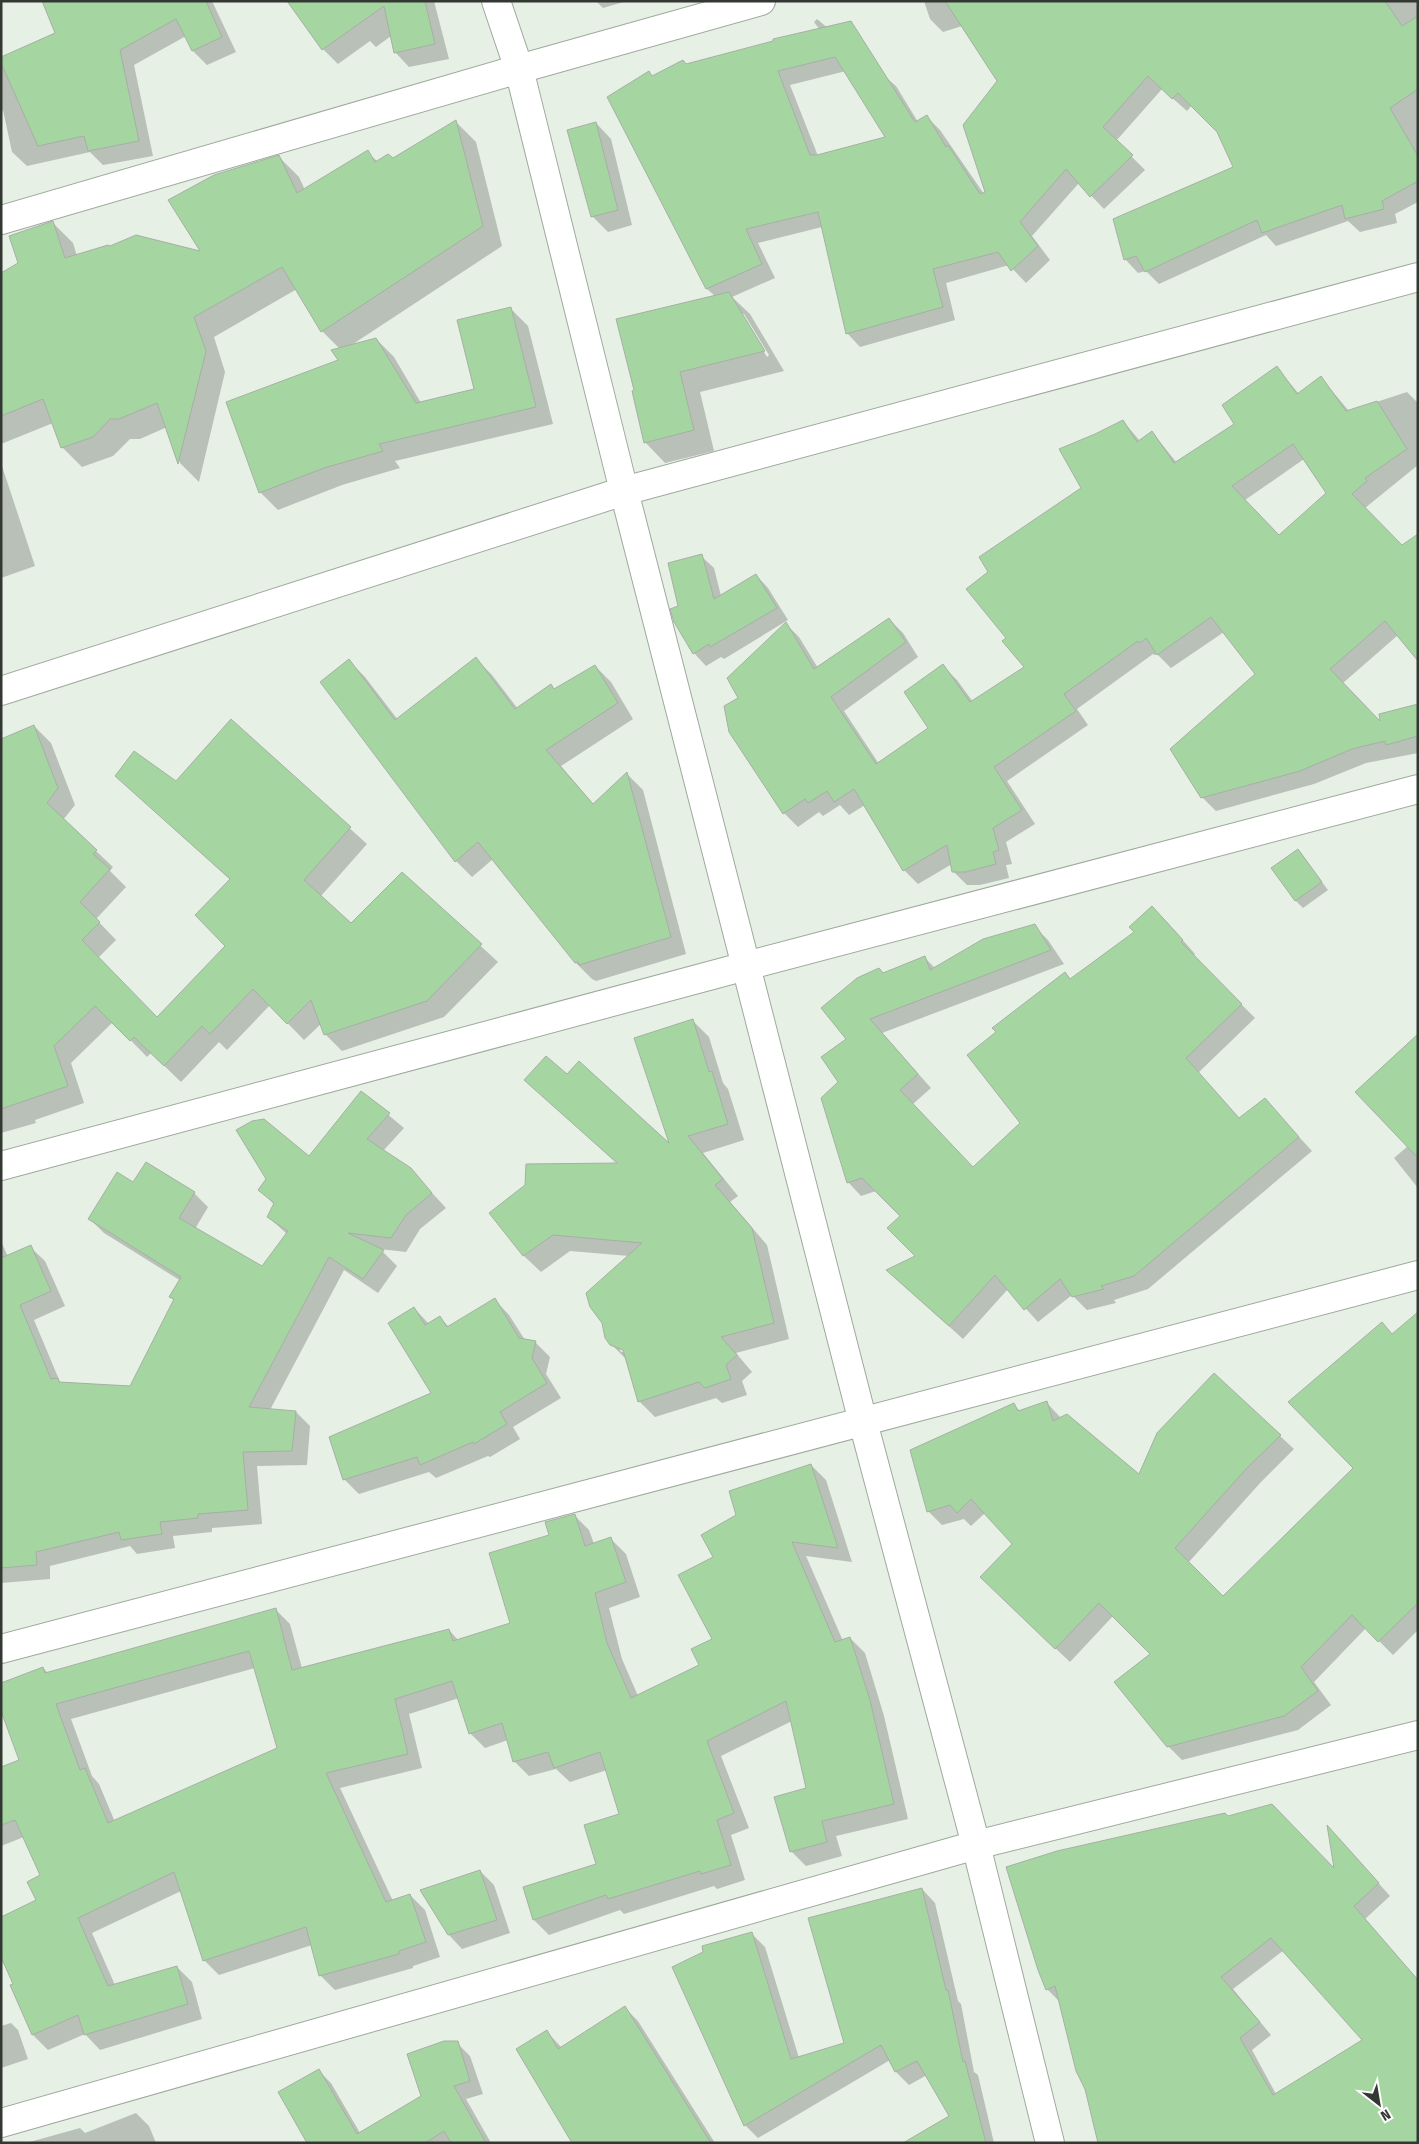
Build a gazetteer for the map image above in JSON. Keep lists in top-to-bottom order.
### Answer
{
  "north": "bottom right"
}
